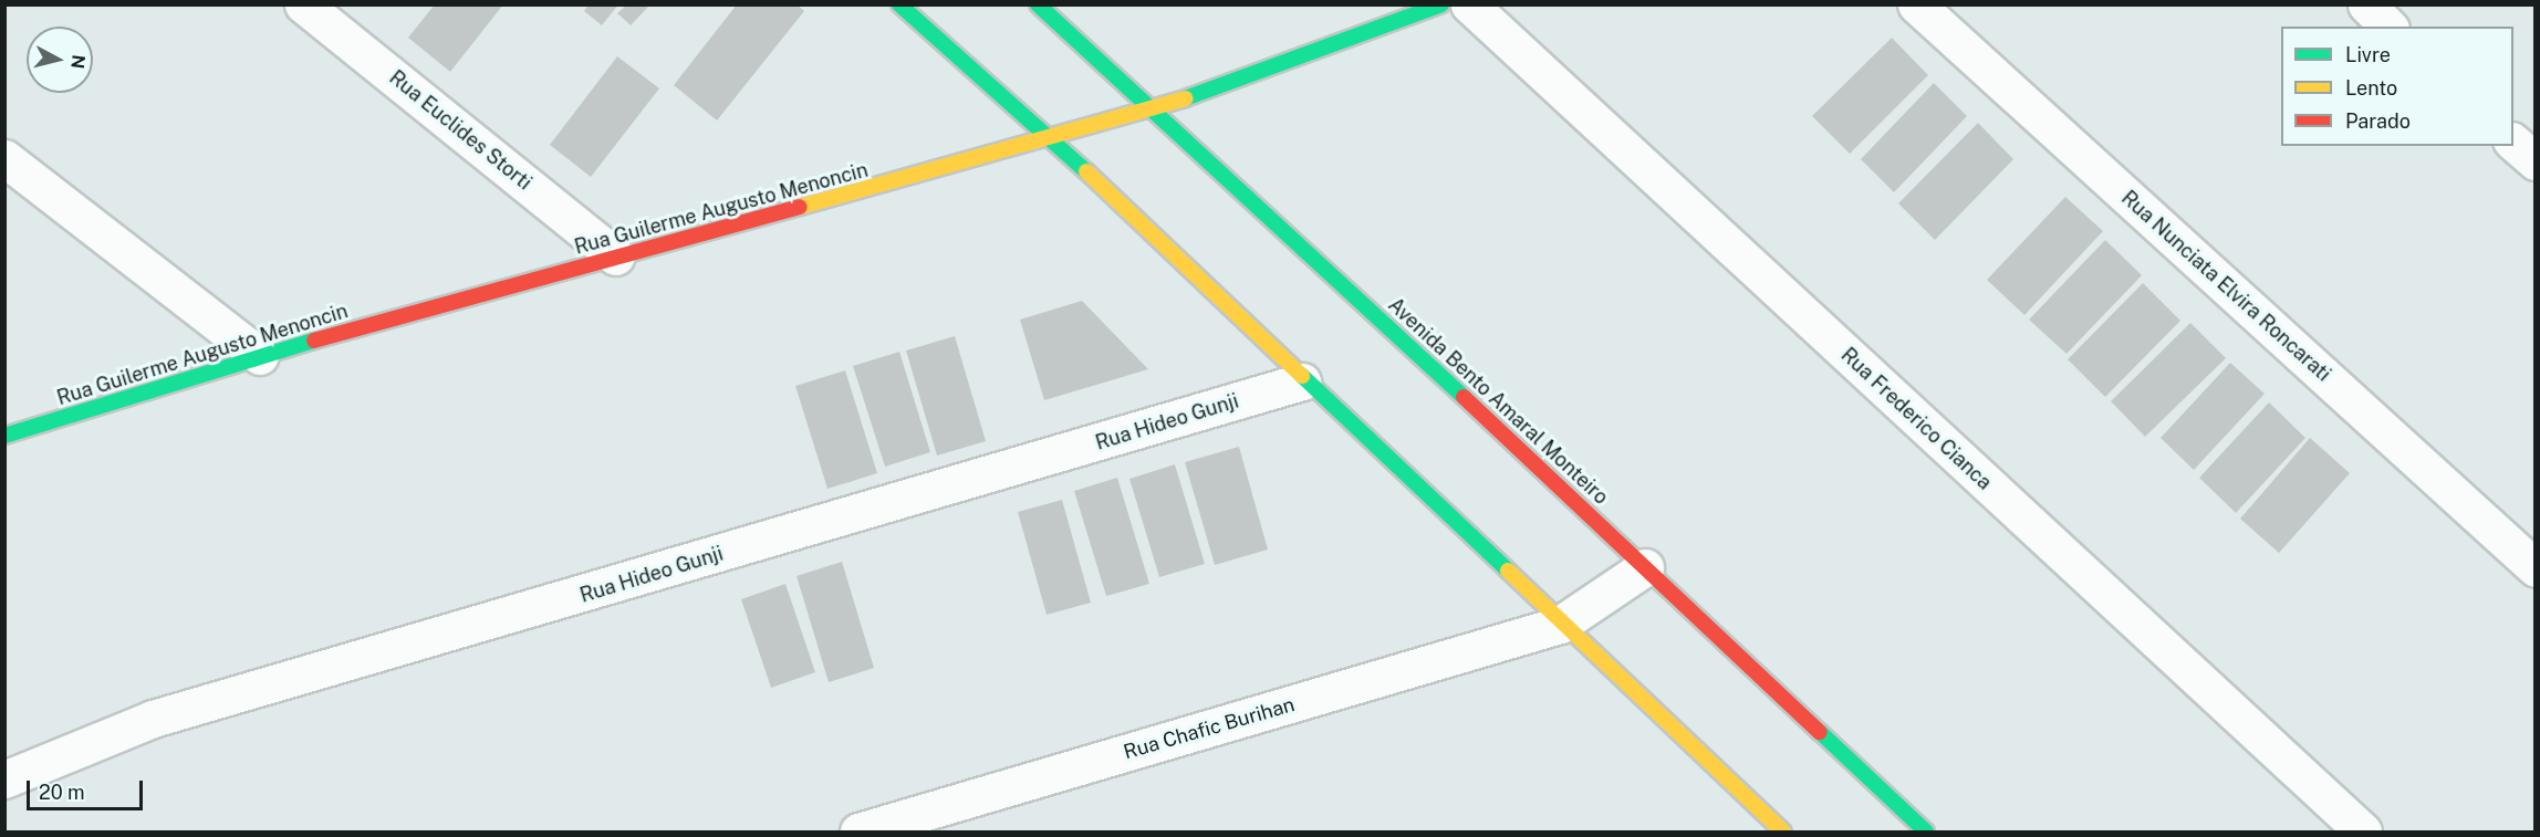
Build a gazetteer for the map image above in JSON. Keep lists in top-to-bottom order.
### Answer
{
  "streets": {
    "street": [
      "Rua Euclides Storti",
      "Rua Guilerme Augusto Menoncin",
      "Rua Nunciata Elvira Roncarati",
      "Avenida Bento Amaral Monteiro",
      "Rua Frederico Cianca",
      "Rua Hideo Gunji",
      "Rua Chafic Burihan"
    ]
  },
  "crossings": [
    ["Rua Euclides Storti", "Rua Guilerme Augusto Menoncin"],
    ["Rua Guilerme Augusto Menoncin", "Avenida Bento Amaral Monteiro"],
    ["Avenida Bento Amaral Monteiro", "Rua Chafic Burihan"]
  ],
  "legend": ["Livre", "Lento", "Parado"],
  "scale_bar": "20 m",
  "north": "right"
}
